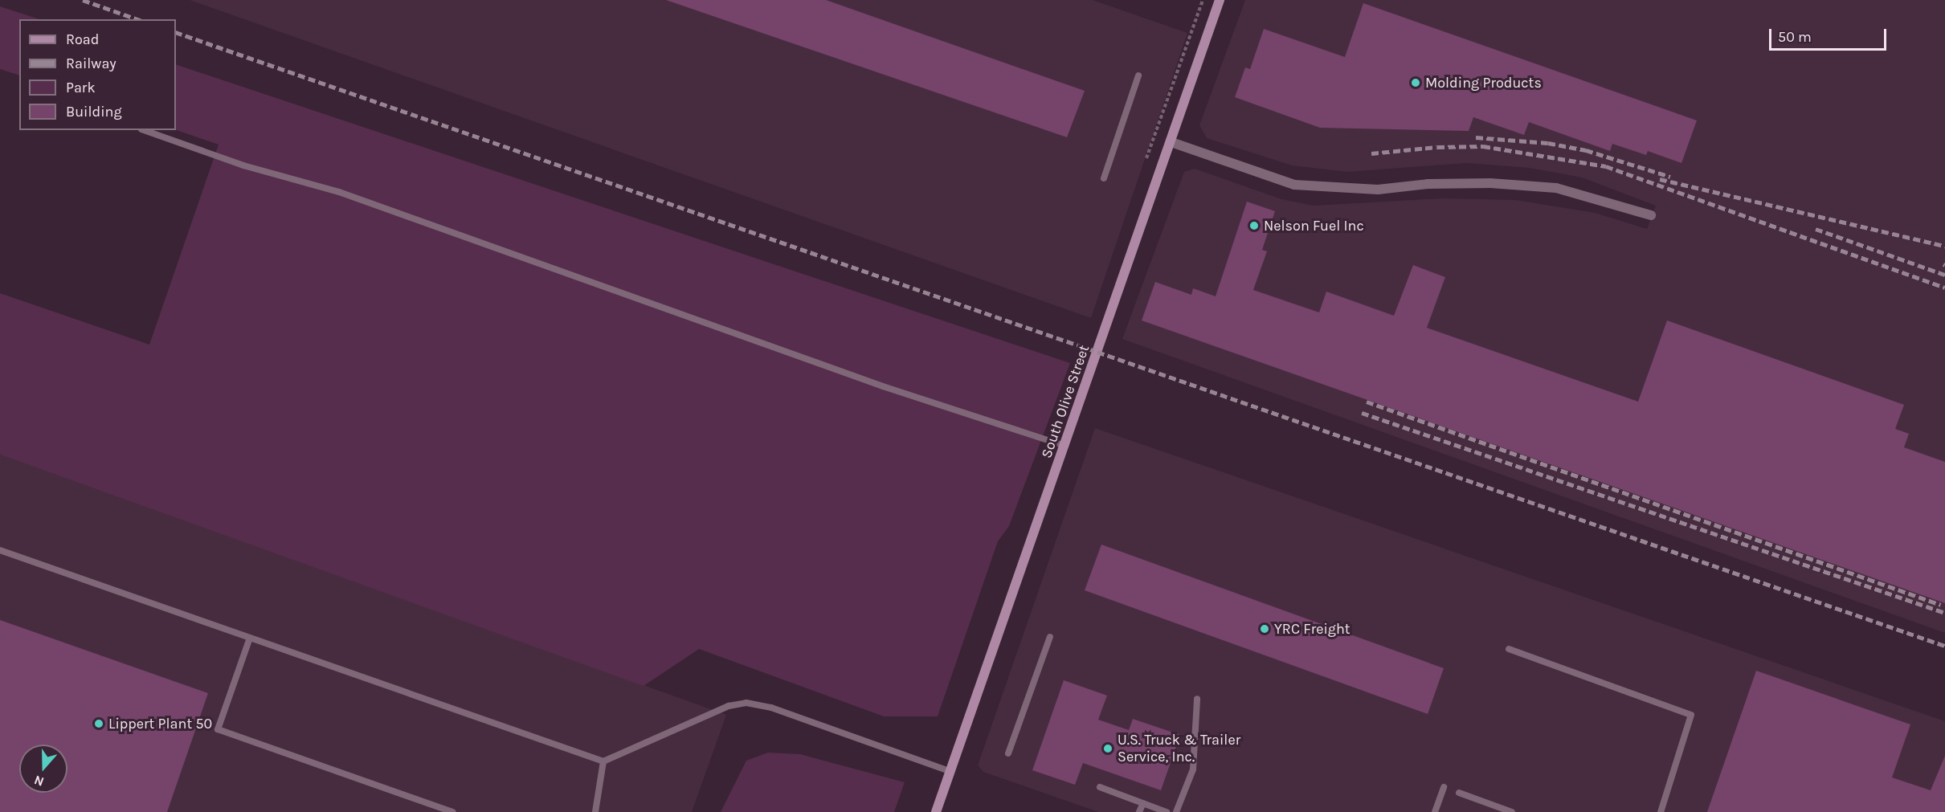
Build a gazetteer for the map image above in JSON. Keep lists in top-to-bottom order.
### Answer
{
  "streets": {
    "street": ["South Olive Street"]
  },
  "places": [
    "Molding Products",
    "Nelson Fuel Inc",
    "YRC Freight",
    "Lippert Plant 50",
    "U.S. Truck & Trailer Service, Inc."
  ],
  "legend": [
    "Road",
    "Railway",
    "Park",
    "Building"
  ],
  "scale_bar": "50 m",
  "north": "bottom"
}
